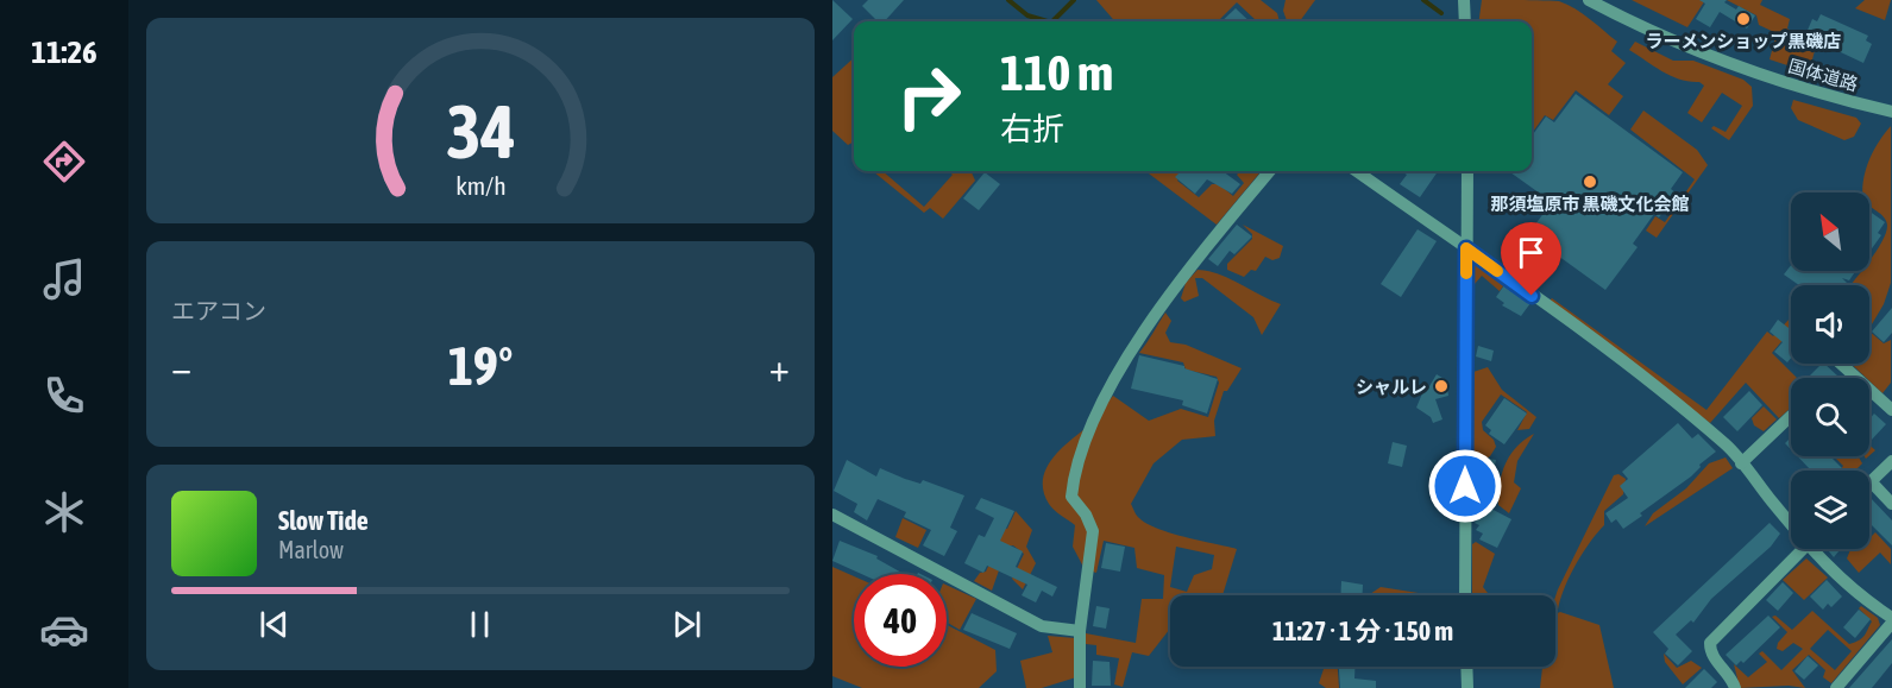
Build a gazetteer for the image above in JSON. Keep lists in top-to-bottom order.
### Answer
{
  "streets": {
    "street": ["国体道路"]
  },
  "places": ["ラーメンショップ黒磯店", "那須塩原市 黒磯文化会館", "シャルレ"],
  "north": "top left",
  "page": {
    "tabs": "11:26",
    "turn": ["110 m", "右折"],
    "tile": "エアコン",
    "heat": ["−", "19°", "+"],
    "song": ["Slow Tide", "Marlow"],
    "limit": "40",
    "trip": "11:27 · 1 分 · 150 m",
    "gauge": ["34", "km/h"]
  }
}
